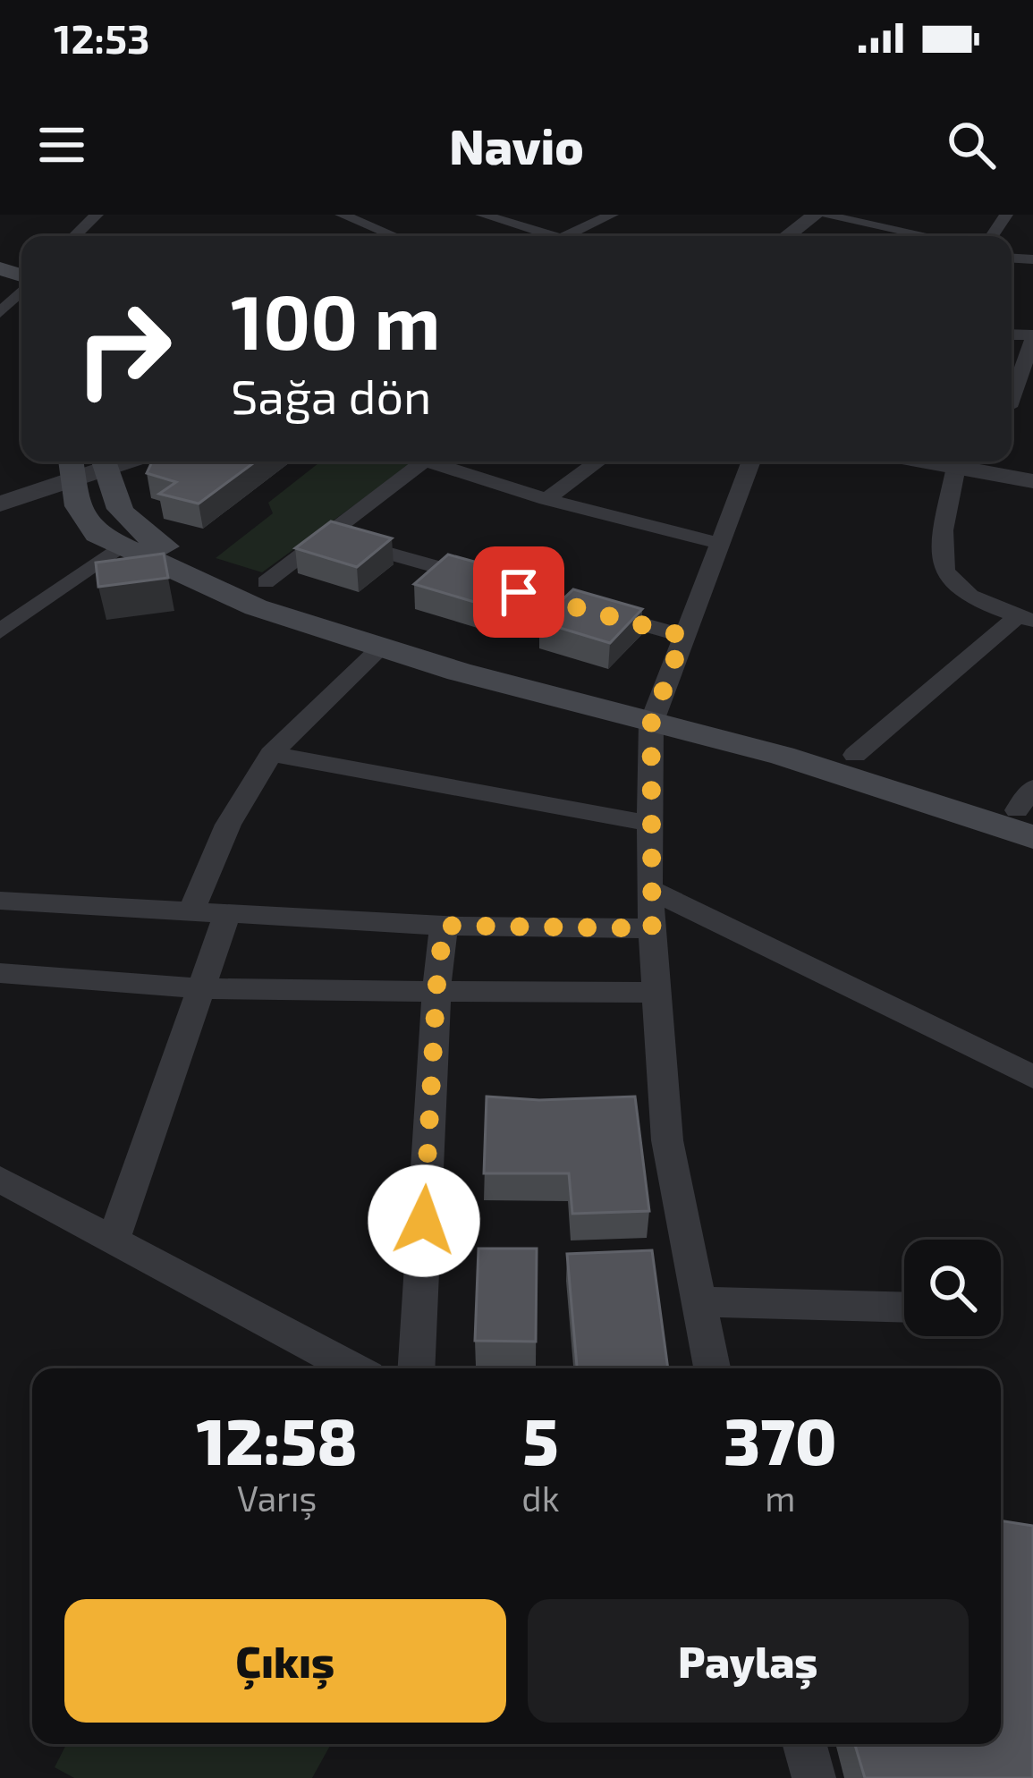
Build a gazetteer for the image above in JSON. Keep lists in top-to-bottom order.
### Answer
{
  "page": {
    "status": "12:53",
    "header": "Navio",
    "turn": ["100 m", "Sağa dön"],
    "eta": [
      "12:58",
      "Varış",
      "5",
      "dk",
      "370",
      "m"
    ],
    "buttons": ["Çıkış", "Paylaş"]
  }
}
